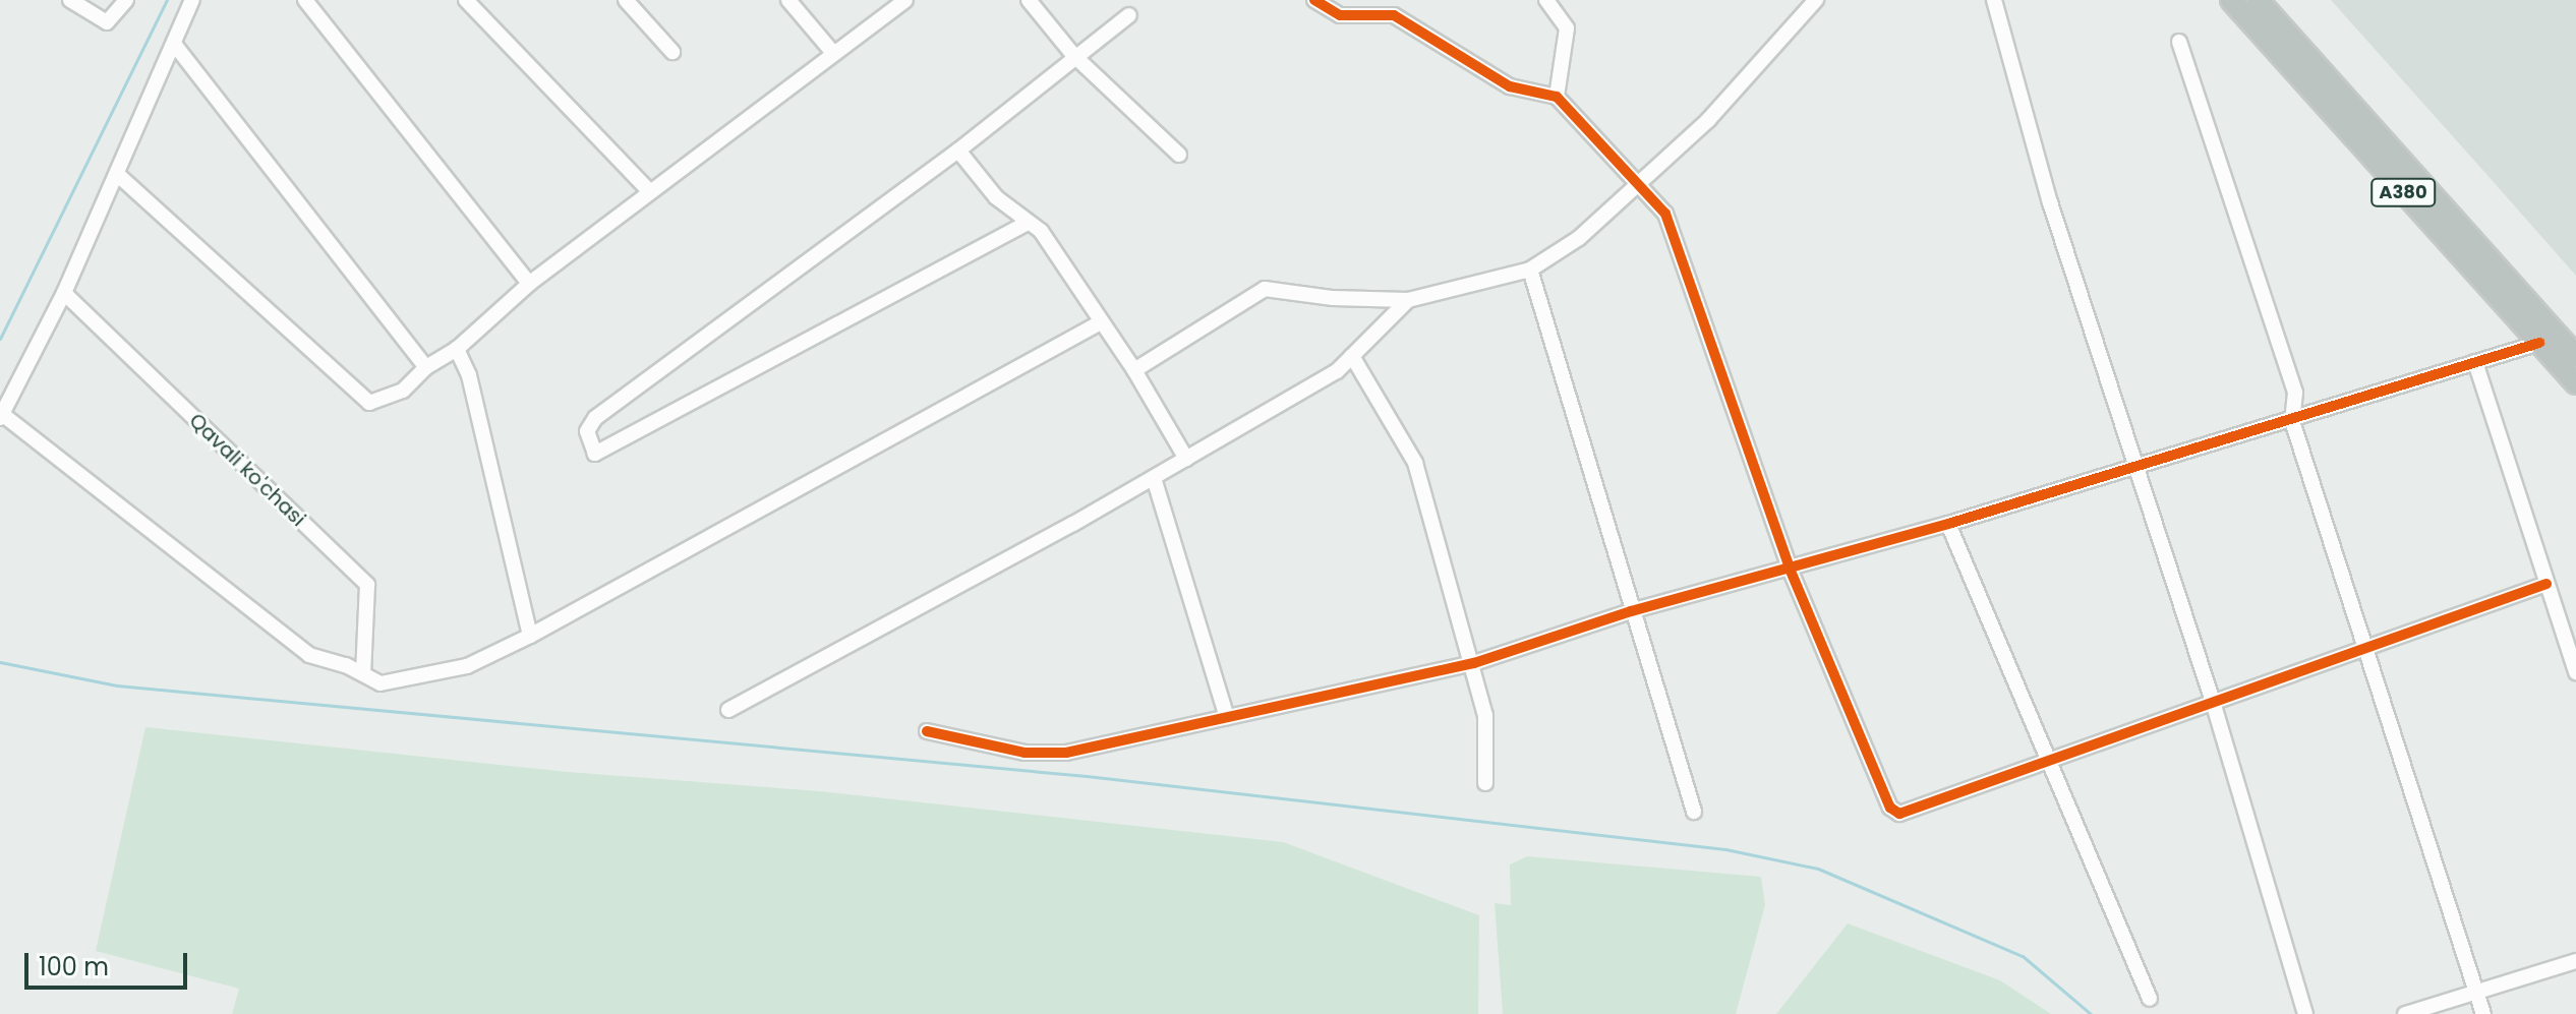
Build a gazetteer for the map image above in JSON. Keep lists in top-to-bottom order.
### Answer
{
  "streets": {
    "highway": ["A380"],
    "street": ["Qavali ko'chasi"]
  },
  "scale_bar": "100 m"
}
